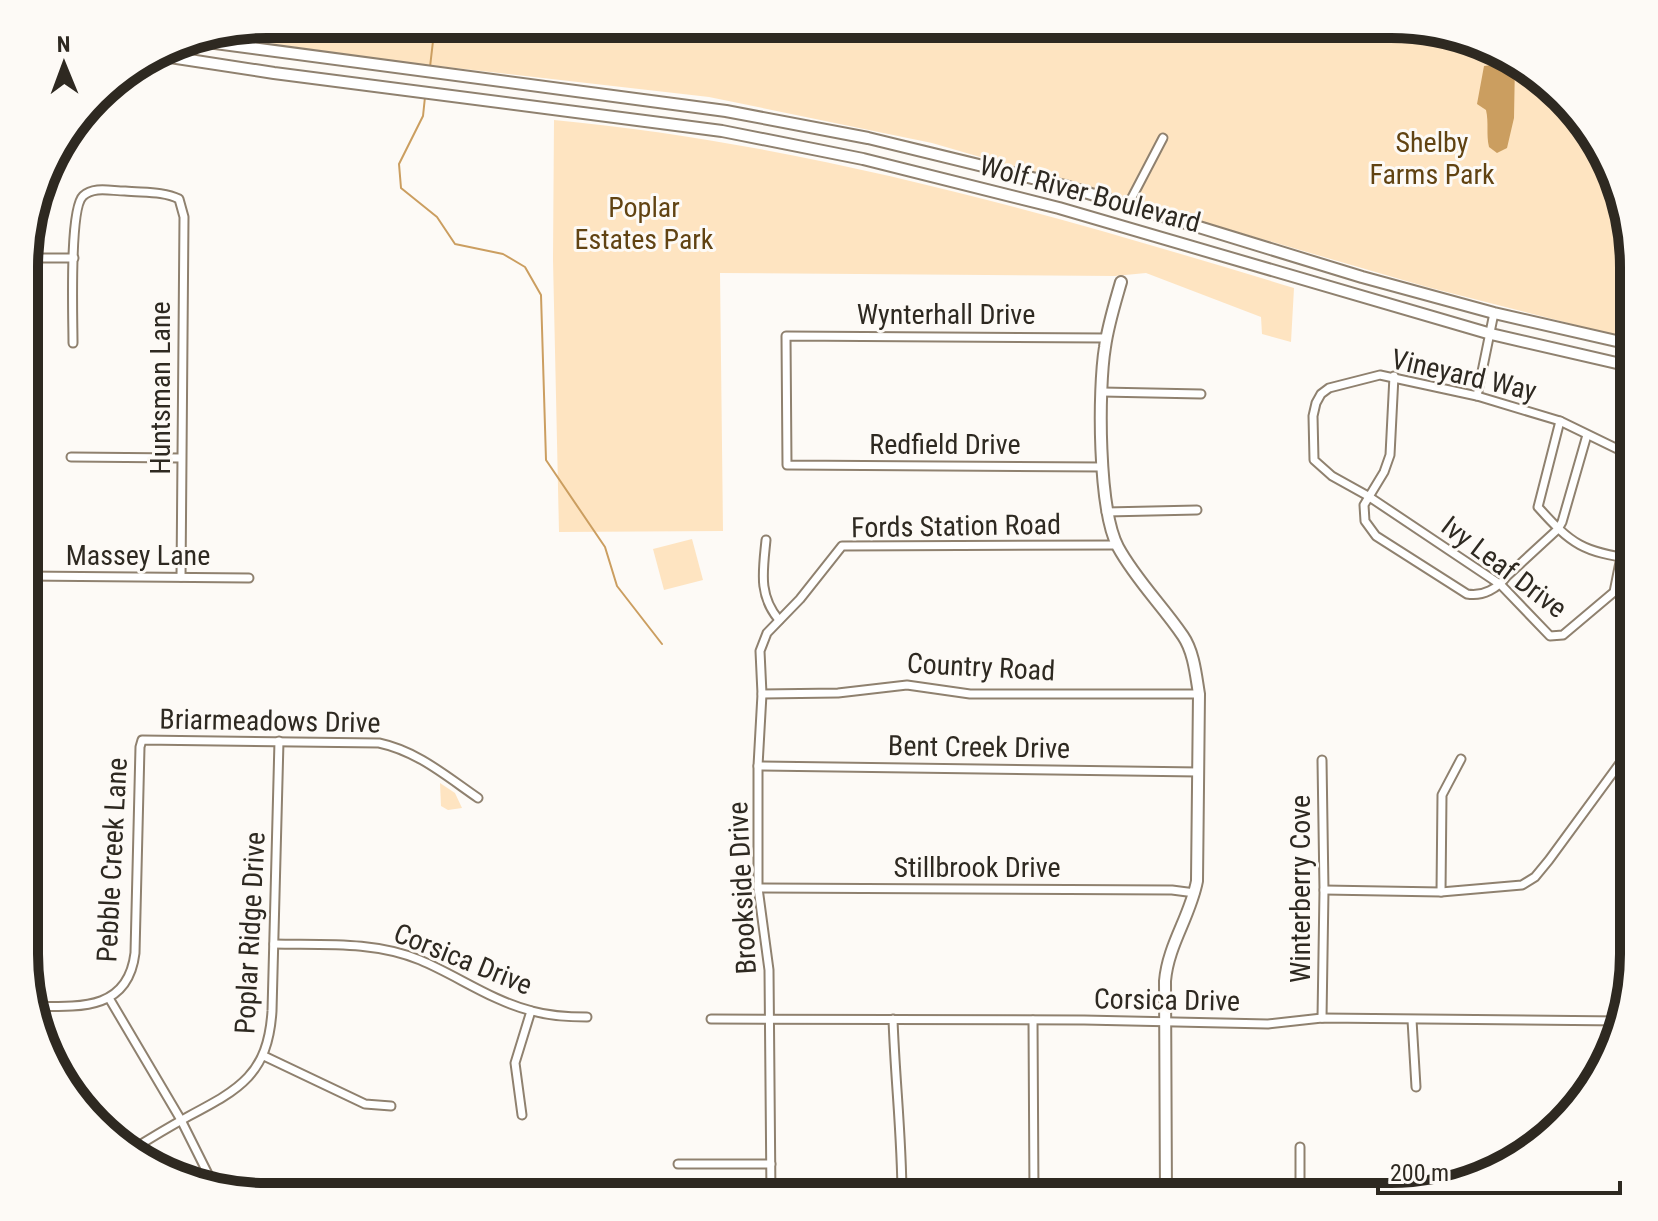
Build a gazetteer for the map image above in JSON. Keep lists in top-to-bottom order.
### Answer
{
  "streets": {
    "main road": ["Wolf River Boulevard"],
    "street": [
      "Wynterhall Drive",
      "Vineyard Way",
      "Huntsman Lane",
      "Redfield Drive",
      "Fords Station Road",
      "Massey Lane",
      "Ivy Leaf Drive",
      "Country Road",
      "Briarmeadows Drive",
      "Bent Creek Drive",
      "Pebble Creek Lane",
      "Stillbrook Drive",
      "Brookside Drive",
      "Winterberry Cove",
      "Poplar Ridge Drive",
      "Corsica Drive"
    ]
  },
  "crossings": [
    ["Wynterhall Drive", "Redfield Drive"],
    ["Vineyard Way", "Ivy Leaf Drive"],
    ["Huntsman Lane", "Massey Lane"],
    ["Fords Station Road", "Brookside Drive"],
    ["Country Road", "Brookside Drive"],
    ["Briarmeadows Drive", "Pebble Creek Lane"],
    ["Briarmeadows Drive", "Poplar Ridge Drive"],
    ["Bent Creek Drive", "Brookside Drive"],
    ["Pebble Creek Lane", "Poplar Ridge Drive"],
    ["Stillbrook Drive", "Brookside Drive"],
    ["Brookside Drive", "Corsica Drive"],
    ["Winterberry Cove", "Corsica Drive"],
    ["Poplar Ridge Drive", "Corsica Drive"]
  ],
  "parks": ["Shelby Farms Park", "Poplar Estates Park"],
  "scale_bar": "200 m",
  "north": "top"
}
